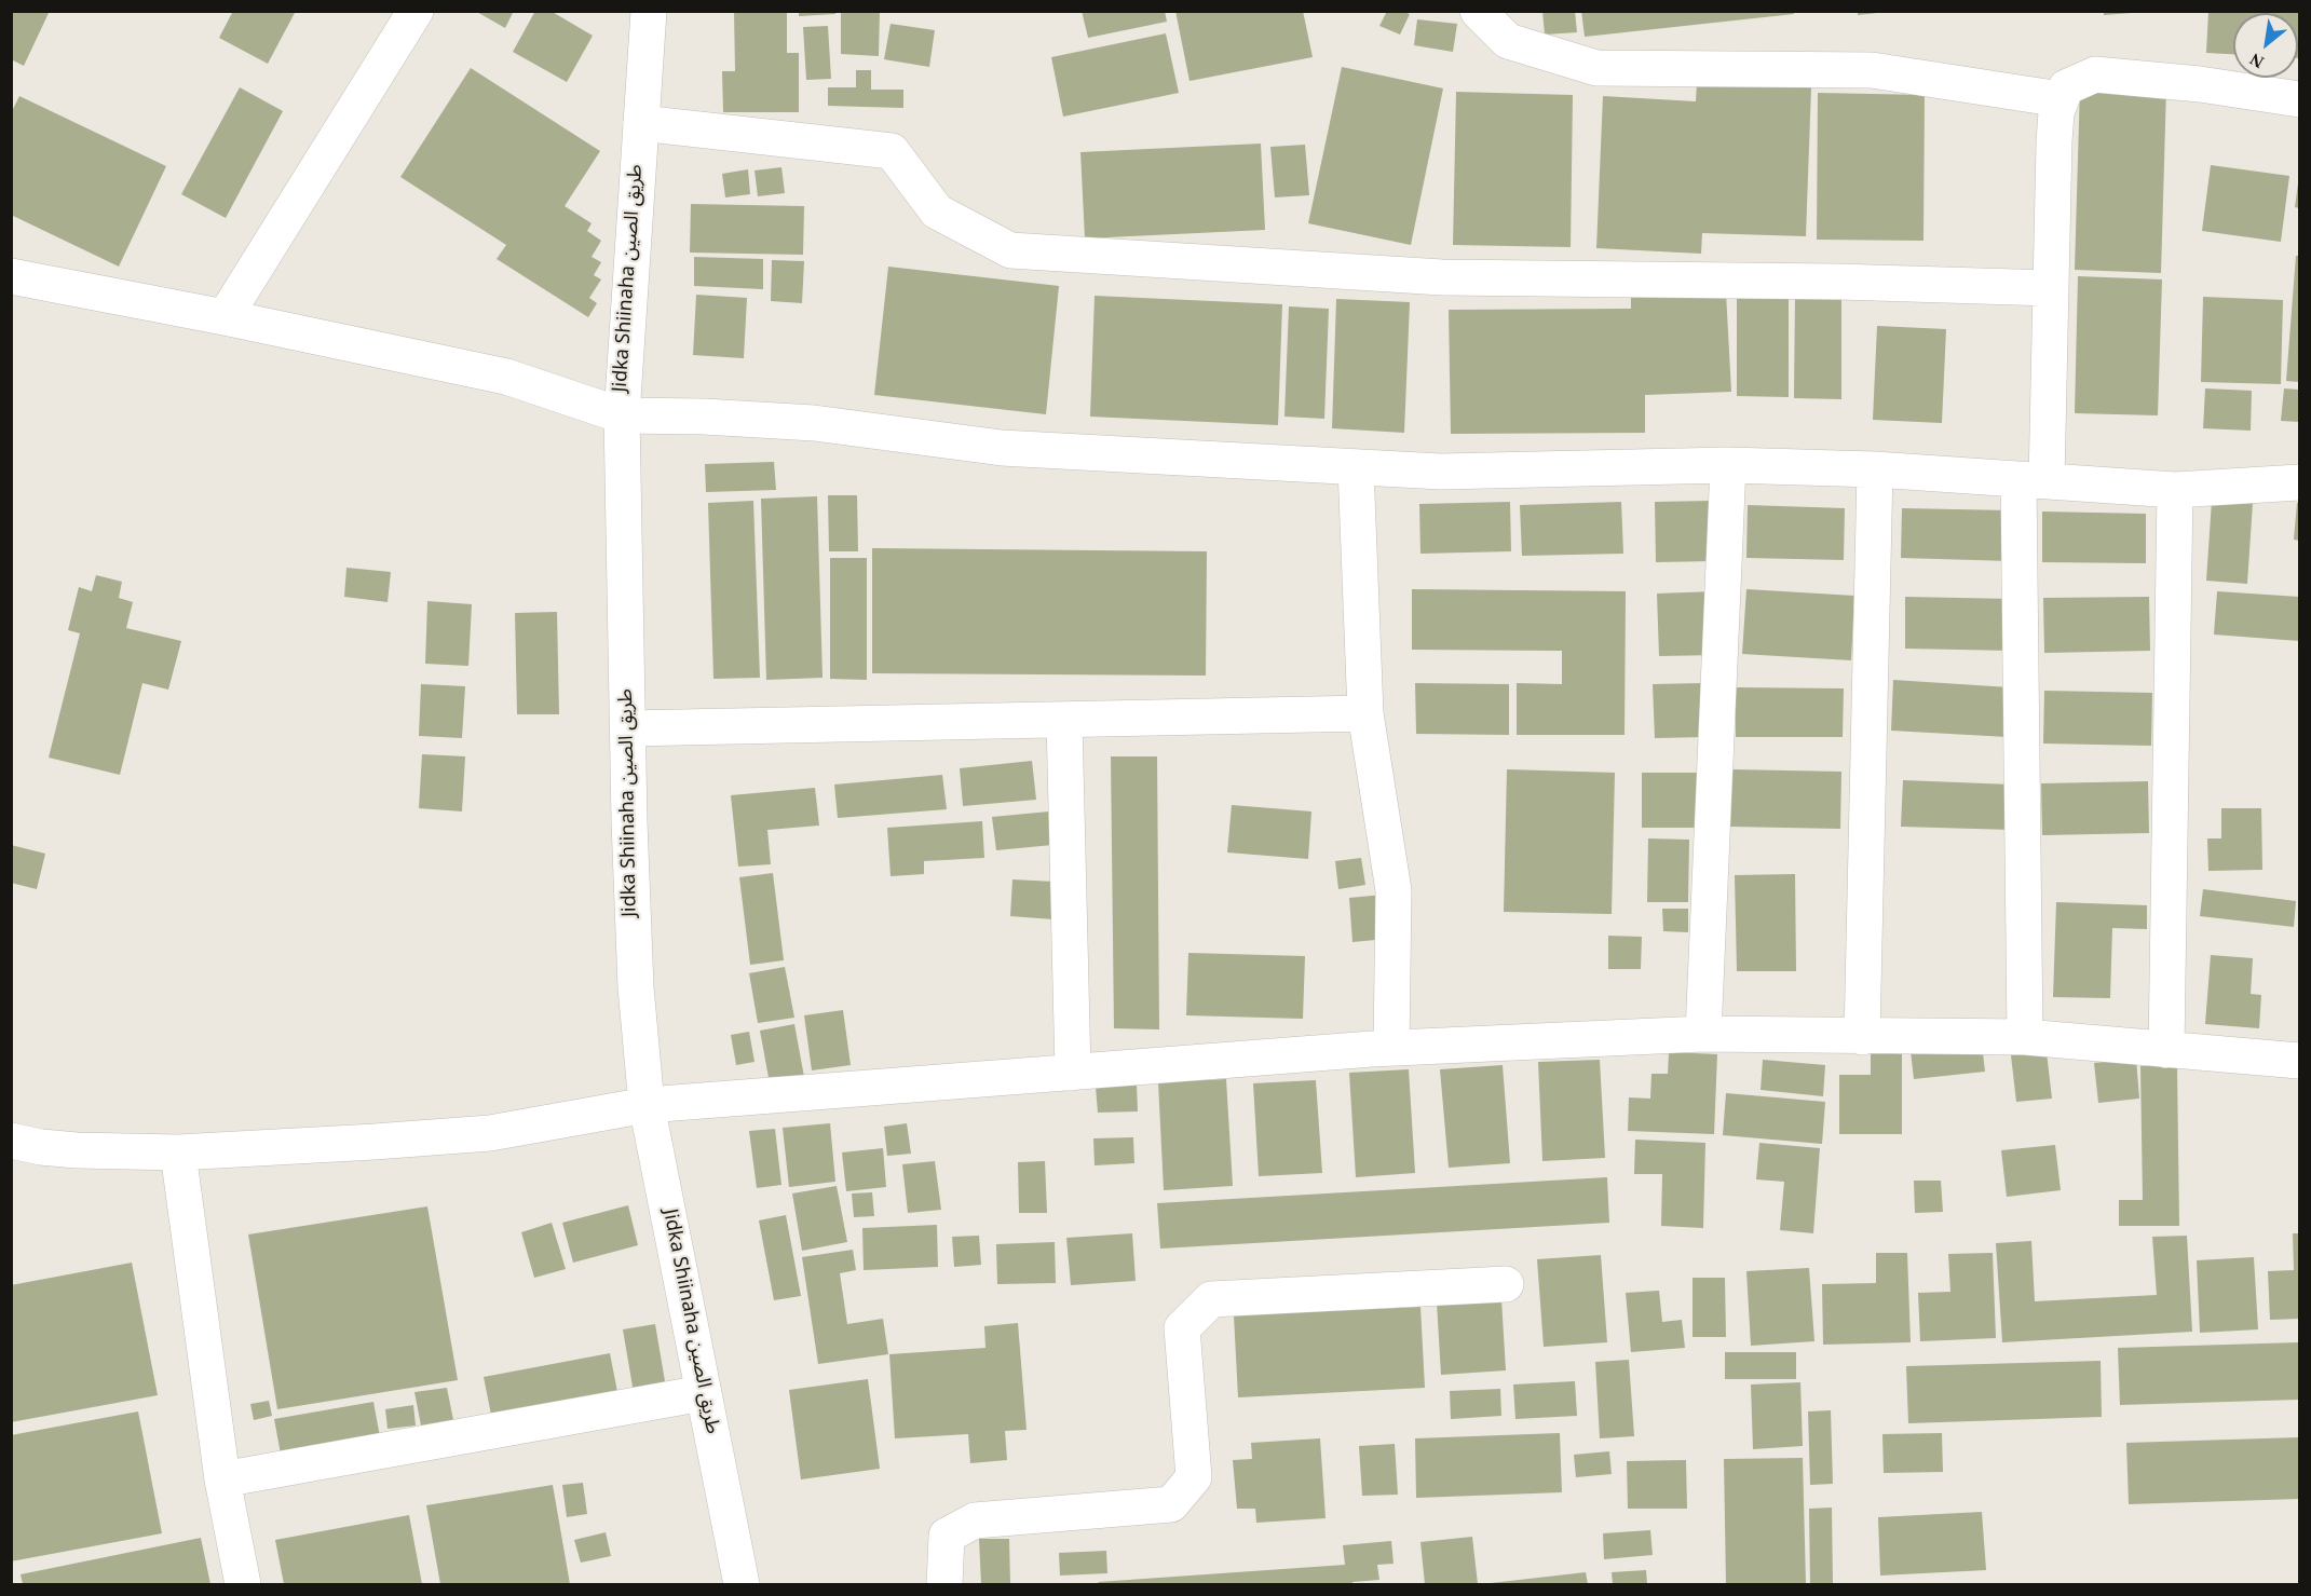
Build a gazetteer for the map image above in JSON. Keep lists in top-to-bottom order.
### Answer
{
  "streets": {
    "street": ["Jidka Shiinaha طريق الصين"]
  },
  "north": "bottom left"
}
